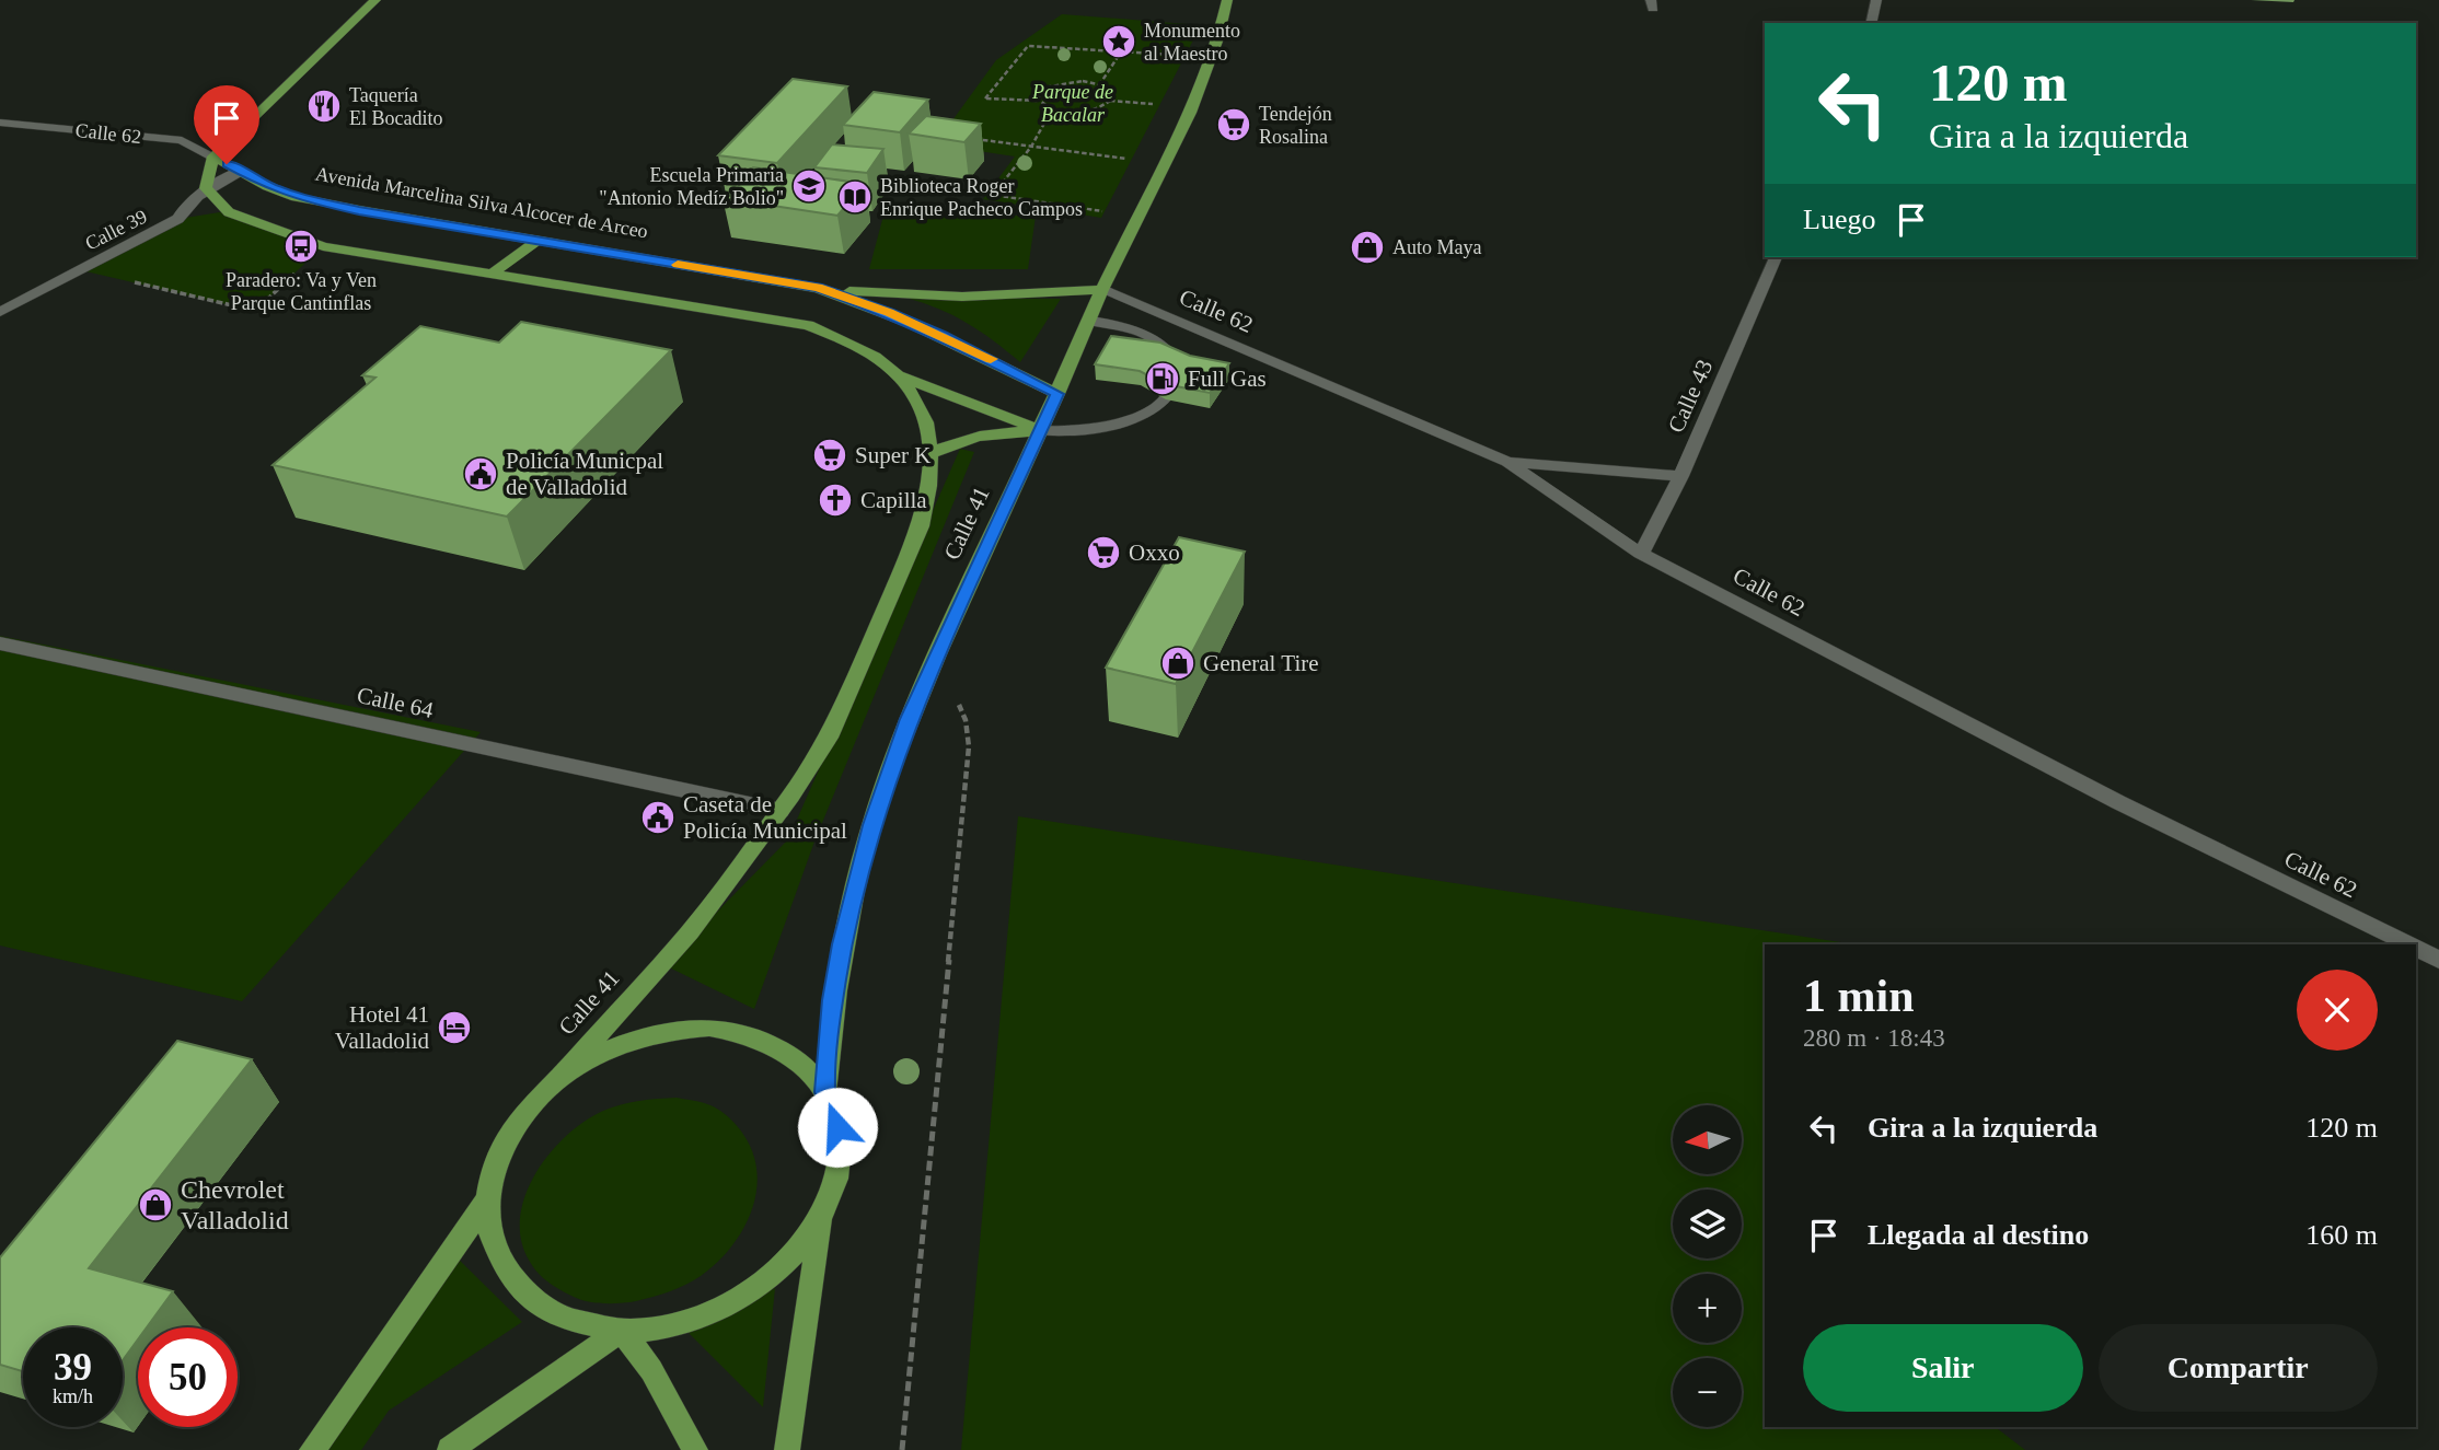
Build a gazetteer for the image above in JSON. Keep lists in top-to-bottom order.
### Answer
{
  "streets": {
    "main road": ["Avenida Marcelina Silva Alcocer de Arceo", "Calle 41"],
    "street": [
      "Calle 62",
      "Calle 39",
      "Calle 43",
      "Calle 64"
    ]
  },
  "crossings": [
    ["Calle 62", "Avenida Marcelina Silva Alcocer de Arceo"],
    ["Calle 62", "Calle 43"],
    ["Calle 62", "Calle 41"],
    ["Avenida Marcelina Silva Alcocer de Arceo", "Calle 39"],
    ["Avenida Marcelina Silva Alcocer de Arceo", "Calle 41"],
    ["Calle 41", "Calle 64"]
  ],
  "parks": ["Parque de Bacalar"],
  "places": {
    "place": ["Monumento al Maestro"],
    "restaurant": ["Taquería El Bocadito"],
    "supermarket": ["Tendejón Rosalina", "Super K", "Oxxo"],
    "school or university": ["Escuela Primaria \"Antonio Medíz Bolio\""],
    "library": ["Biblioteca Roger Enrique Pacheco Campos"],
    "bus stop": ["Paradero: Va y Ven Parque Cantinflas"],
    "shop": ["Auto Maya", "General Tire", "Chevrolet Valladolid"],
    "fuel station": ["Full Gas"],
    "public building": ["Policía Municpal de Valladolid", "Caseta de Policía Municipal"],
    "church": ["Capilla"],
    "hotel": ["Hotel 41 Valladolid"]
  },
  "north": "left",
  "page": {
    "turn": ["120 m", "Gira a la izquierda"],
    "then": "Luego",
    "heading": ["1 min", "280 m · 18:43"],
    "list": [
      {
        "name": "Gira a la izquierda",
        "value": "120 m"
      },
      {
        "name": "Llegada al destino",
        "value": "160 m"
      }
    ],
    "map_buttons": ["+", "−"],
    "buttons": ["Salir", "Compartir"],
    "speed": "39 km/h",
    "limit": "50"
  }
}
